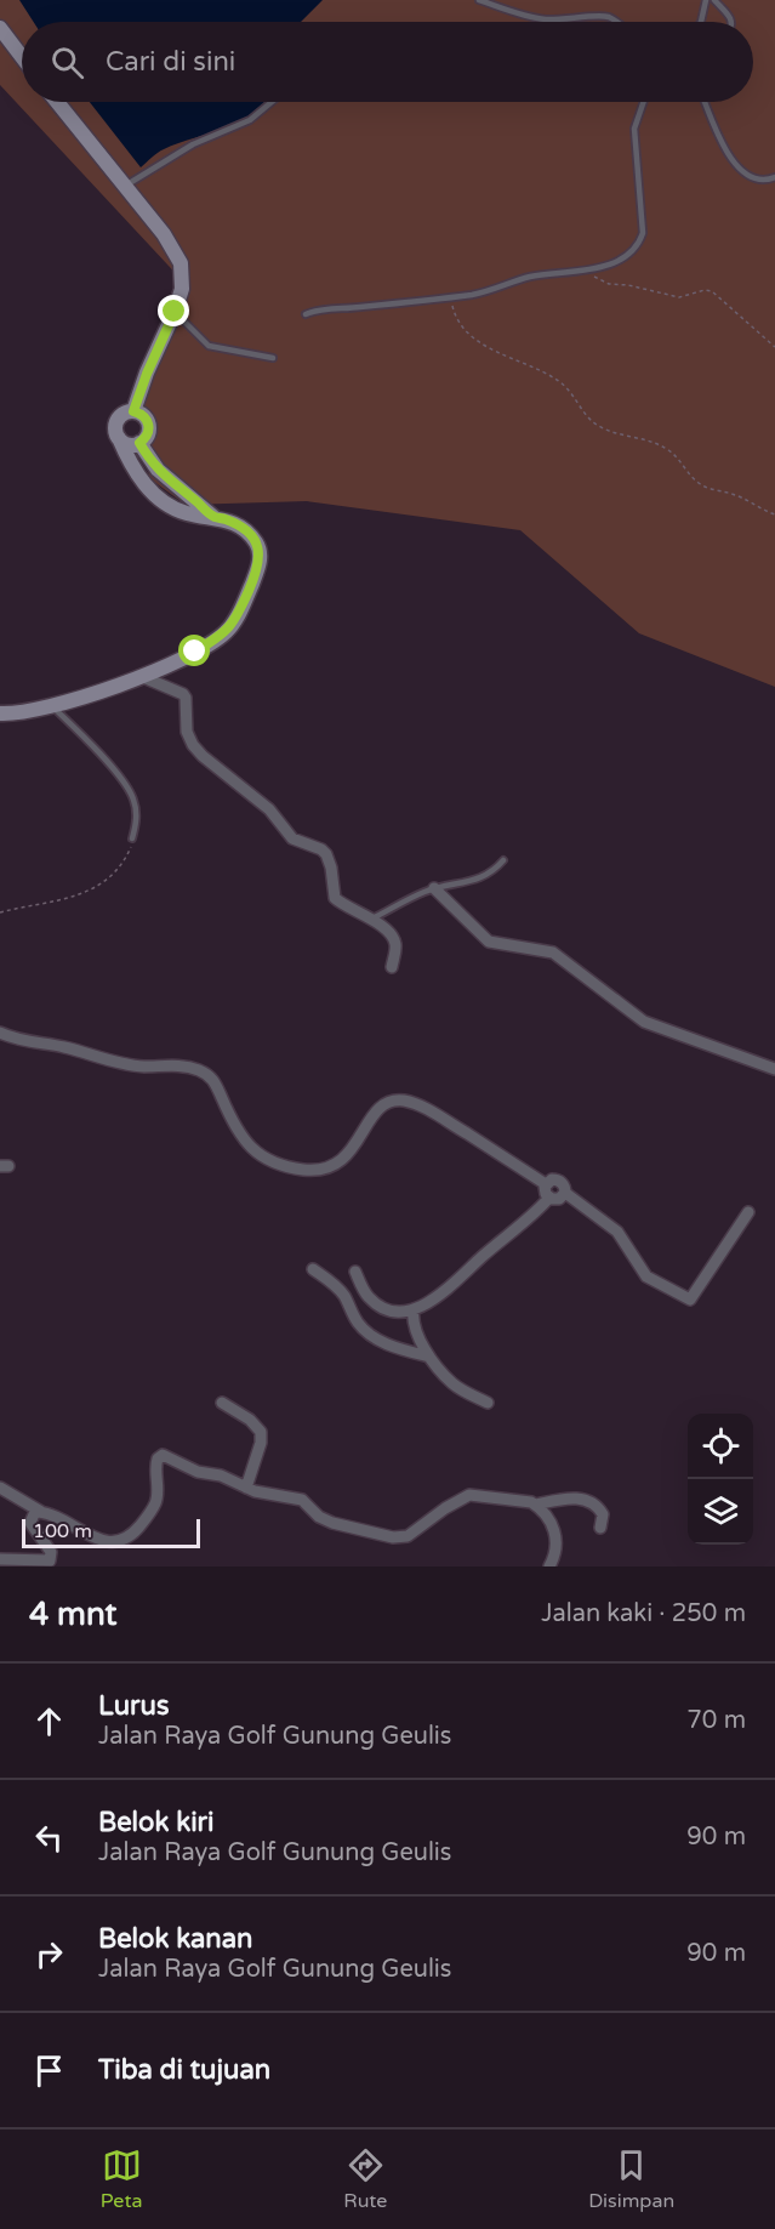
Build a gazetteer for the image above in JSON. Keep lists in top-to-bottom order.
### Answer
{
  "scale_bar": "100 m",
  "page": {
    "search": "Cari di sini",
    "scale": "100 m",
    "heading": ["4 mnt", "Jalan kaki · 250 m"],
    "list": [
      ["Lurus", "Jalan Raya Golf Gunung Geulis", "70 m"],
      ["Belok kiri", "Jalan Raya Golf Gunung Geulis", "90 m"],
      ["Belok kanan", "Jalan Raya Golf Gunung Geulis", "90 m"],
      "Tiba di tujuan"
    ],
    "nav": ["Peta", "Rute", "Disimpan"]
  }
}
